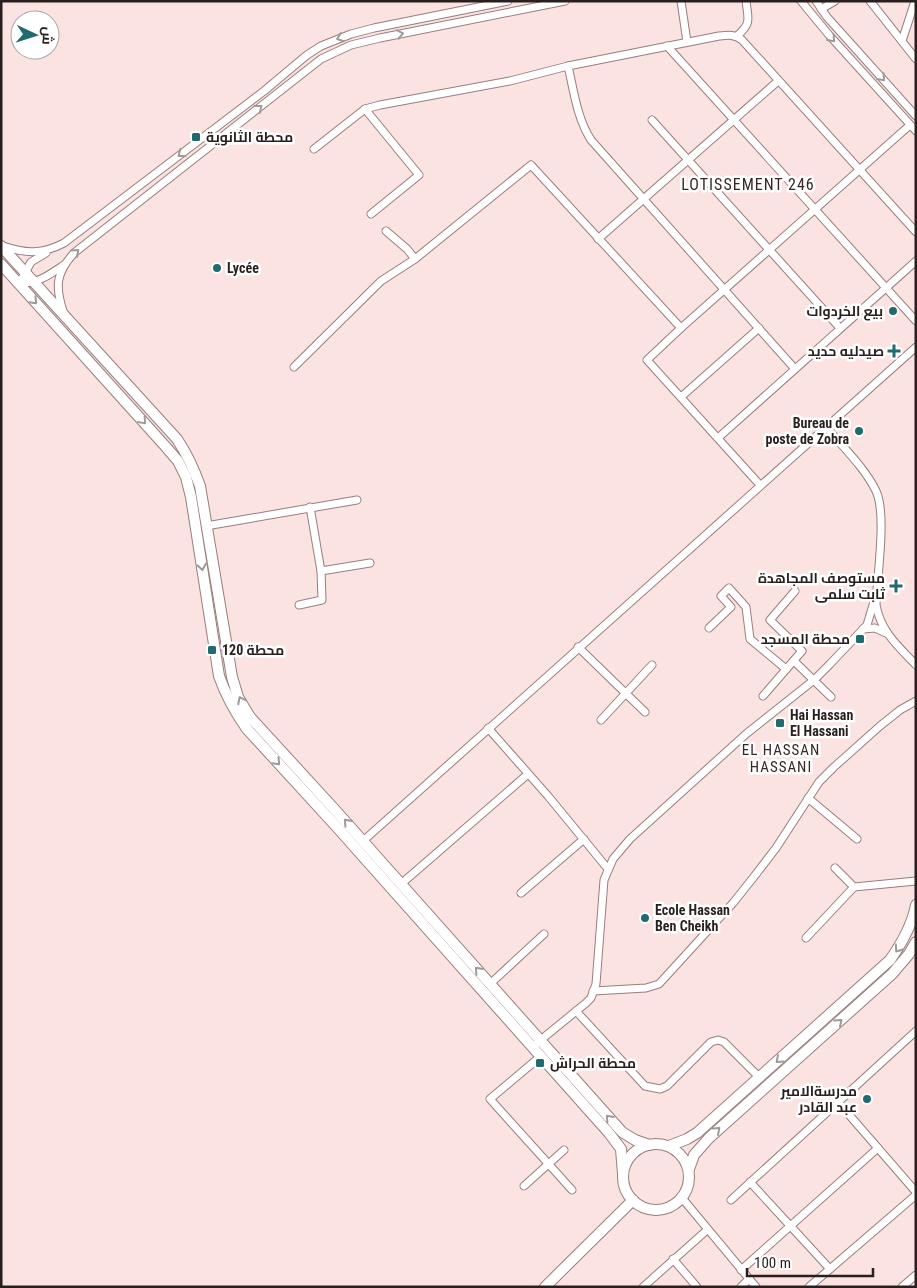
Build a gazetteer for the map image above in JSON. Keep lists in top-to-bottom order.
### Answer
{
  "districts": ["LOTISSEMENT 246", "EL HASSAN HASSANI"],
  "places": {
    "transit": [
      "محطة الثانوية",
      "محطة المسجد",
      "محطة 120",
      "Hai Hassan El Hassani",
      "محطة الحراش"
    ],
    "other": [
      "Lycée",
      "بيع الخردوات",
      "Bureau de poste de Zobra",
      "Ecole Hassan Ben Cheikh",
      "مدرسةالامير عبد القادر"
    ],
    "health": ["صيدليه حديد", "مستوصف المجاهدة ثابت سلمى"]
  },
  "scale_bar": "100 m",
  "north": "right"
}
